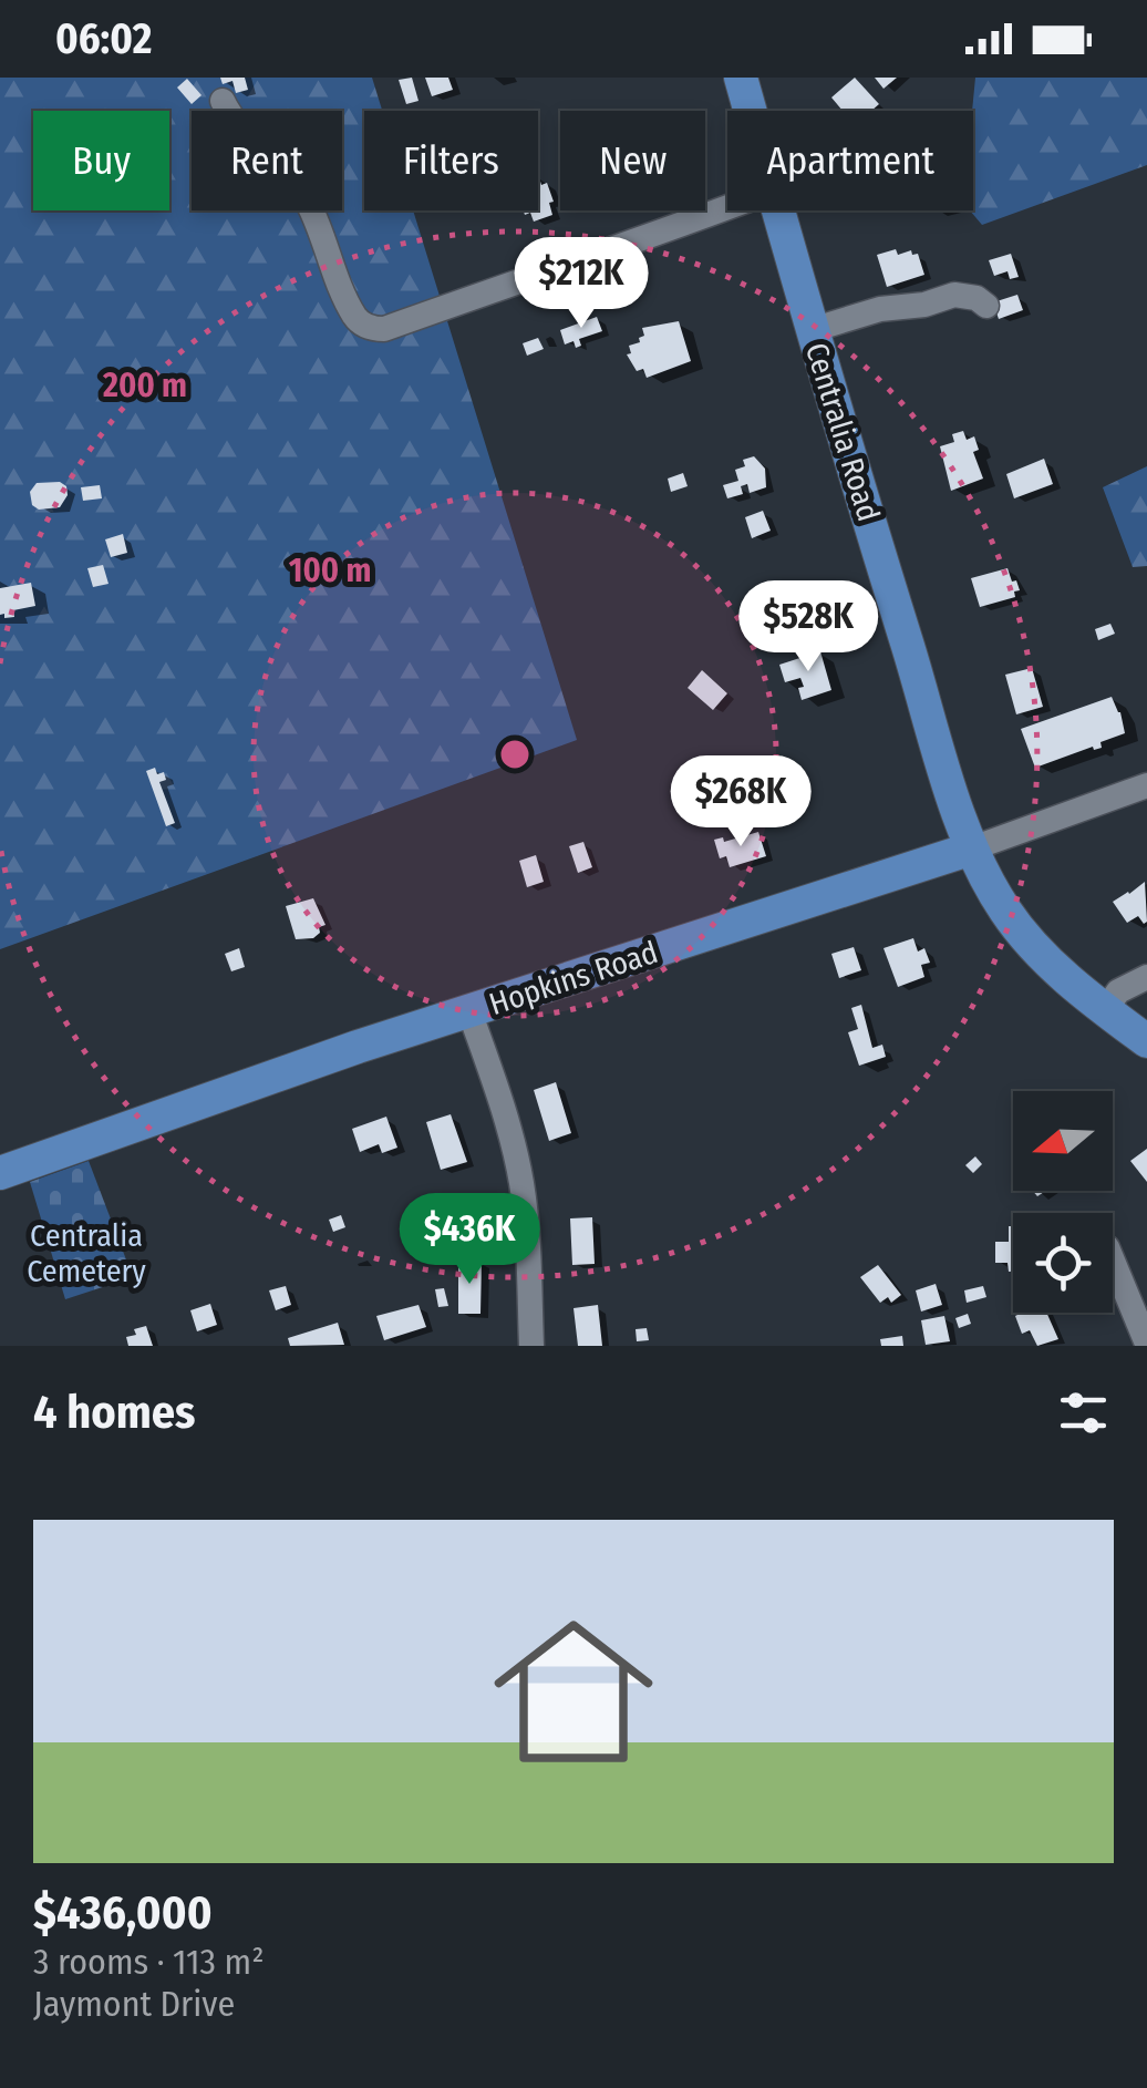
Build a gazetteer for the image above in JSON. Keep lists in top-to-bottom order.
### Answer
{
  "streets": {
    "main road": ["Centralia Road", "Hopkins Road"]
  },
  "crossings": [
    ["Centralia Road", "Hopkins Road"]
  ],
  "parks": ["Centralia Cemetery"],
  "north": "left",
  "page": {
    "status": "06:02",
    "chip": [
      "Buy",
      "Rent",
      "Filters",
      "New",
      "Apartment"
    ],
    "price": [
      "$212K",
      "$528K",
      "$268K",
      "$436K"
    ],
    "heading": "4 homes",
    "list": [
      {
        "name": "$436,000",
        "note": "3 rooms · 113 m² · Jaymont Drive"
      }
    ]
  },
  "rings": ["200 m", "100 m"]
}
